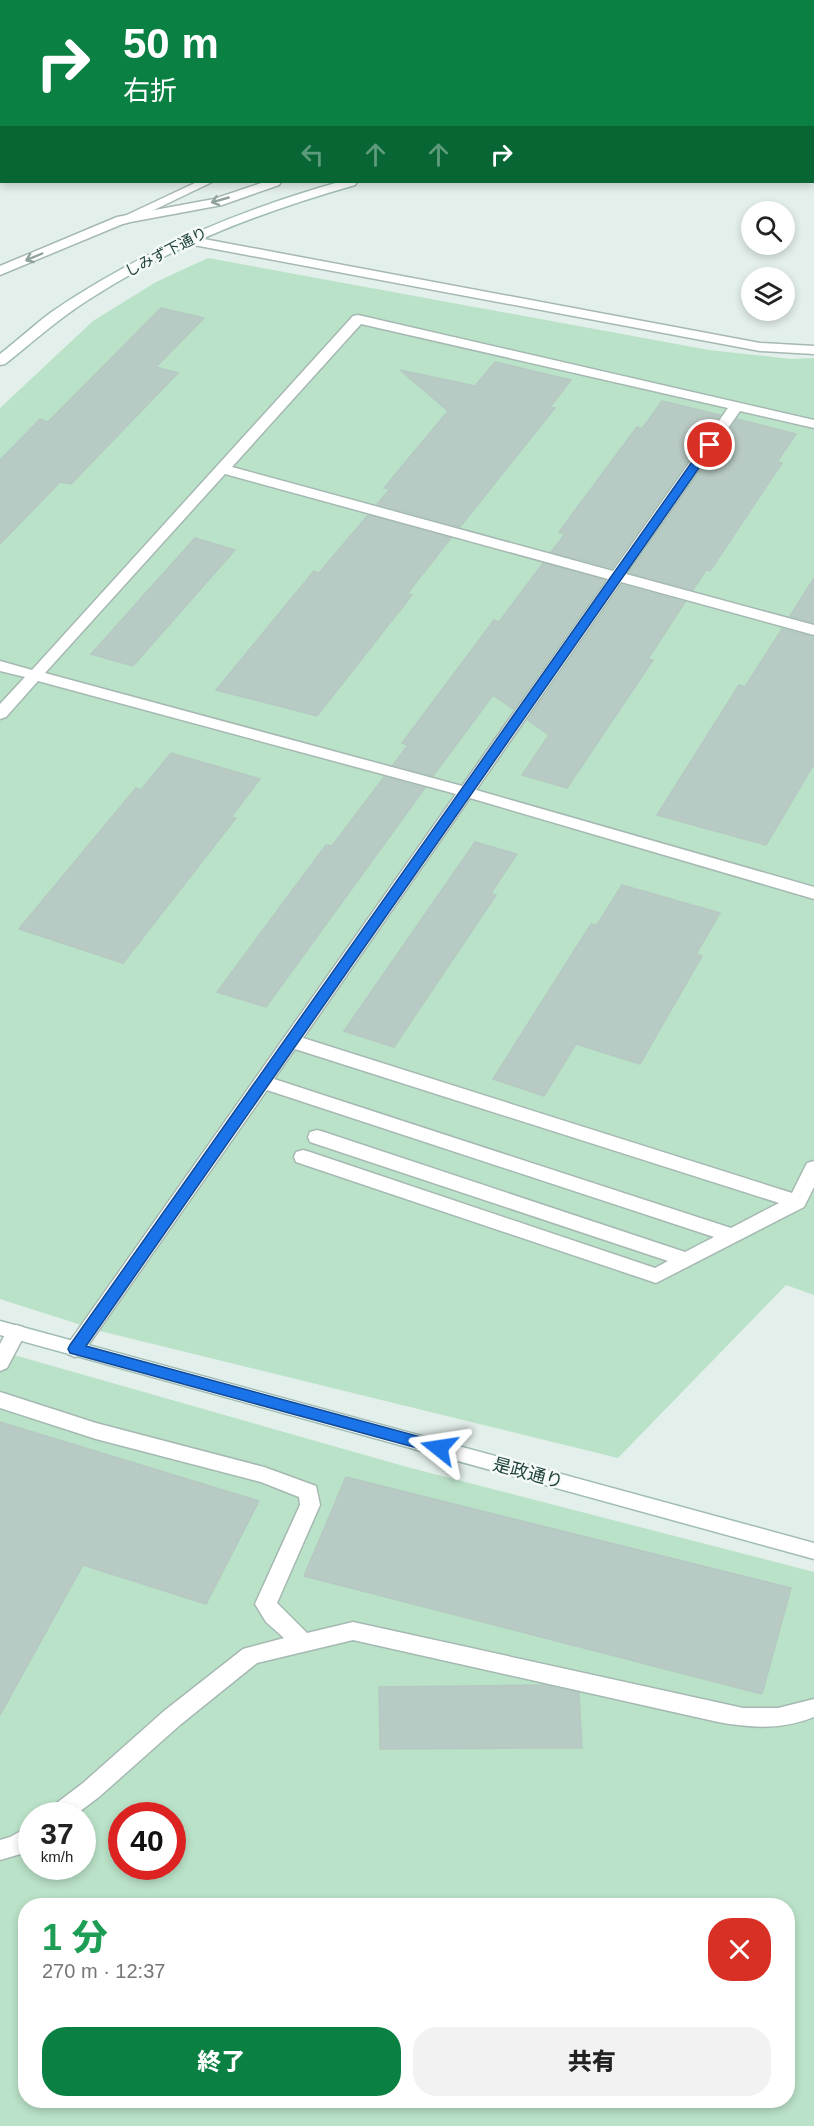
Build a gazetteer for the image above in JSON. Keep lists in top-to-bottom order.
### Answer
{
  "streets": {
    "street": ["しみず下通り", "是政通り"]
  },
  "page": {
    "turn": ["50 m", "右折"],
    "speed": "37 km/h",
    "limit": "40",
    "heading": ["1 分", "270 m · 12:37"],
    "buttons": ["終了", "共有"]
  }
}
